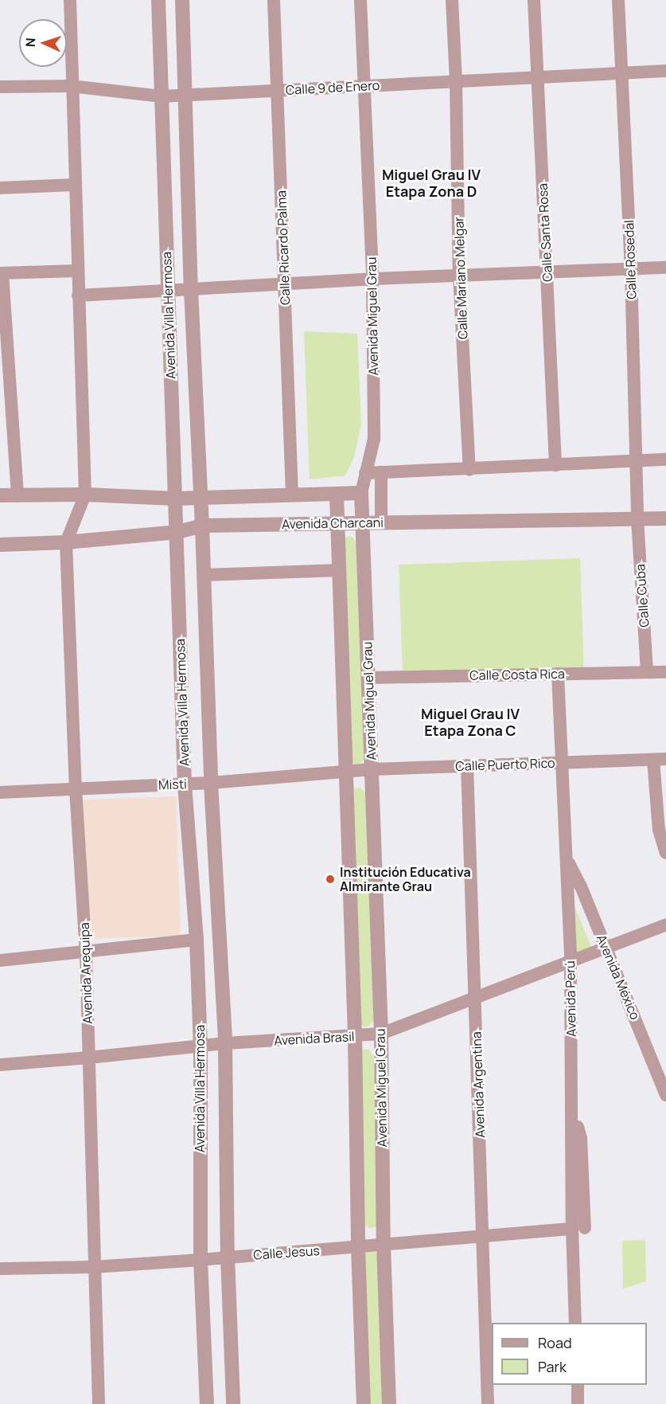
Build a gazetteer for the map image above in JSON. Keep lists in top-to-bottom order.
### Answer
{
  "streets": {
    "street": [
      "Calle 9 de Enero",
      "Calle Santa Rosa",
      "Calle Ricardo Palma",
      "Calle Rosedal",
      "Calle Mariano Melgar",
      "Avenida Villa Hermosa",
      "Avenida Miguel Grau",
      "Avenida Charcani",
      "Calle Cuba",
      "Calle Costa Rica",
      "Calle Puerto Rico",
      "Misti",
      "Avenida Arequipa",
      "Avenida México",
      "Avenida Perú",
      "Avenida Brasil",
      "Avenida Argentina",
      "Calle Jesus"
    ]
  },
  "crossings": [
    ["Calle 9 de Enero", "Calle Santa Rosa"],
    ["Calle 9 de Enero", "Calle Ricardo Palma"],
    ["Calle 9 de Enero", "Calle Rosedal"],
    ["Calle 9 de Enero", "Calle Mariano Melgar"],
    ["Calle 9 de Enero", "Avenida Villa Hermosa"],
    ["Calle 9 de Enero", "Avenida Miguel Grau"],
    ["Calle Rosedal", "Avenida Charcani"],
    ["Calle Rosedal", "Calle Cuba"],
    ["Avenida Villa Hermosa", "Avenida Charcani"],
    ["Avenida Villa Hermosa", "Misti"],
    ["Avenida Villa Hermosa", "Avenida Brasil"],
    ["Avenida Villa Hermosa", "Calle Jesus"],
    ["Avenida Miguel Grau", "Avenida Charcani"],
    ["Avenida Miguel Grau", "Calle Costa Rica"],
    ["Avenida Miguel Grau", "Calle Puerto Rico"],
    ["Avenida Miguel Grau", "Misti"],
    ["Avenida Miguel Grau", "Avenida Brasil"],
    ["Avenida Miguel Grau", "Calle Jesus"],
    ["Avenida Charcani", "Calle Cuba"],
    ["Avenida Charcani", "Avenida Arequipa"],
    ["Calle Cuba", "Calle Costa Rica"],
    ["Calle Costa Rica", "Avenida Perú"],
    ["Calle Puerto Rico", "Misti"],
    ["Calle Puerto Rico", "Avenida Perú"],
    ["Calle Puerto Rico", "Avenida Argentina"],
    ["Misti", "Avenida Arequipa"],
    ["Avenida Arequipa", "Avenida Brasil"],
    ["Avenida Arequipa", "Calle Jesus"],
    ["Avenida México", "Avenida Perú"],
    ["Avenida México", "Avenida Brasil"],
    ["Avenida Perú", "Avenida Brasil"],
    ["Avenida Perú", "Calle Jesus"],
    ["Avenida Brasil", "Avenida Argentina"],
    ["Avenida Argentina", "Calle Jesus"]
  ],
  "districts": ["Miguel Grau IV Etapa Zona D", "Miguel Grau IV Etapa Zona C"],
  "places": ["Institución Educativa Almirante Grau"],
  "legend": ["Road", "Park"],
  "north": "left"
}
